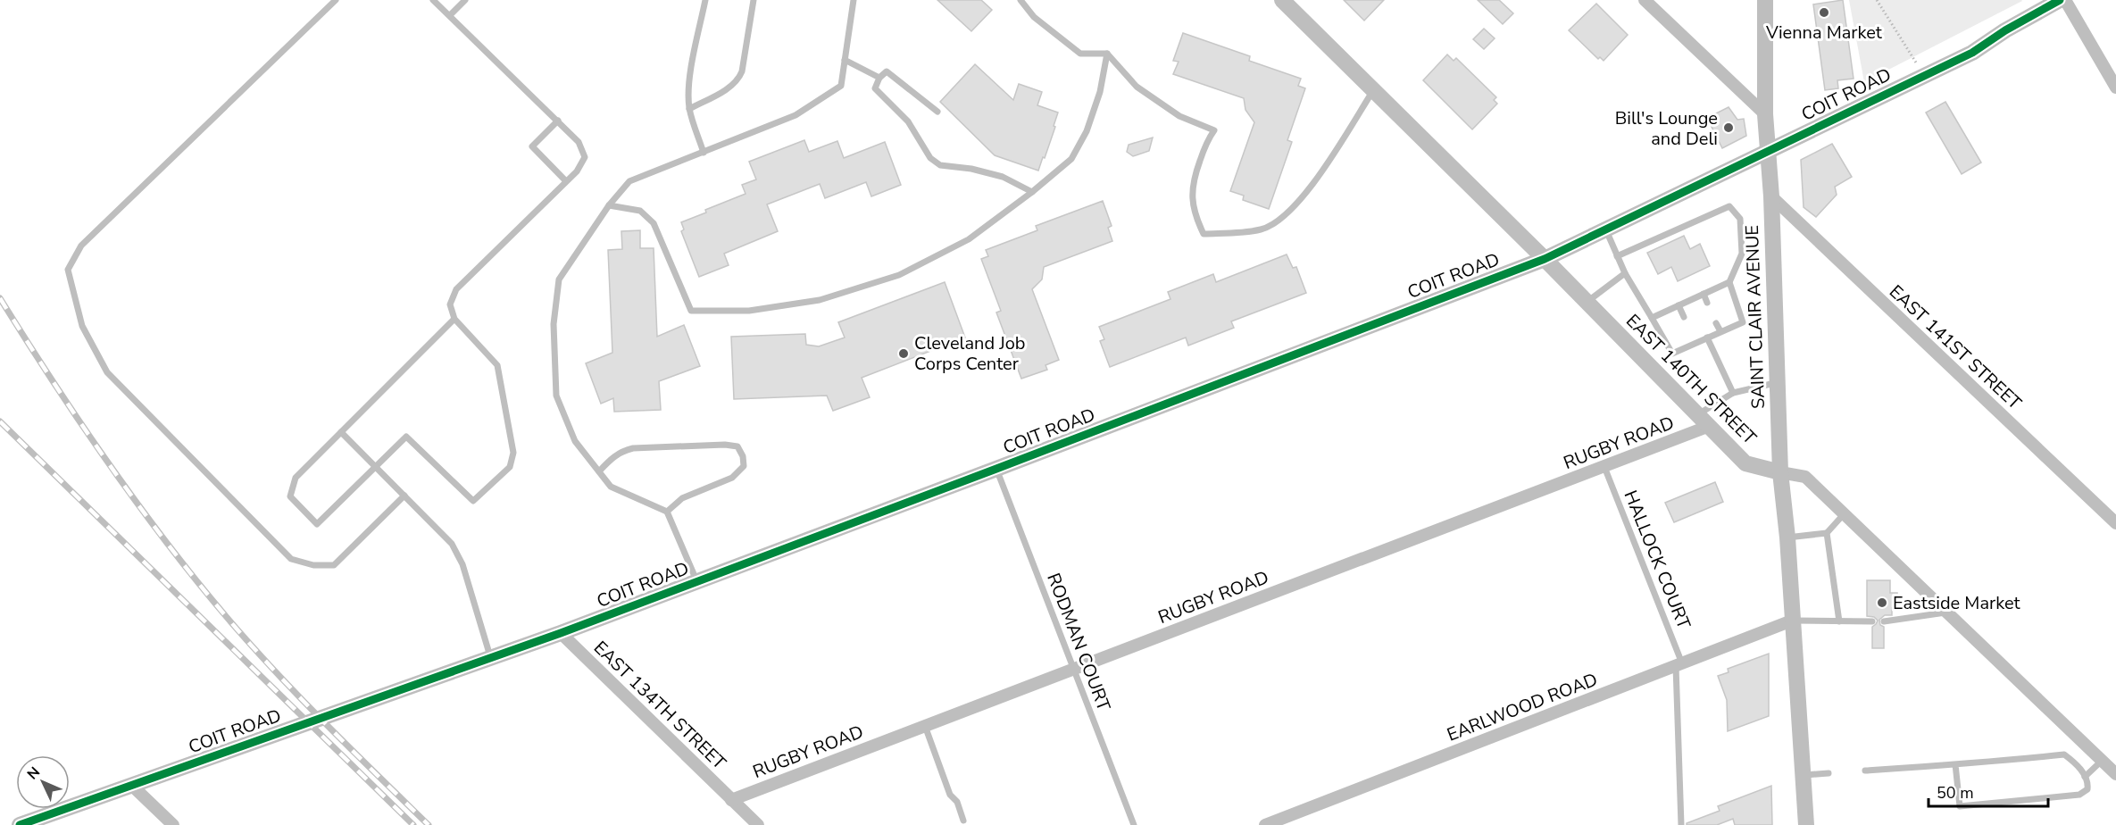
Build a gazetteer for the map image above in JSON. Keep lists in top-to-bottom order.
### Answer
{
  "streets": {
    "street": [
      "COIT ROAD",
      "SAINT CLAIR AVENUE",
      "EAST 141ST STREET",
      "EAST 140TH STREET",
      "RUGBY ROAD",
      "EAST 134TH STREET",
      "EARLWOOD ROAD"
    ],
    "lane": ["HALLOCK COURT", "RODMAN COURT"]
  },
  "crossings": [
    ["COIT ROAD", "SAINT CLAIR AVENUE"],
    ["COIT ROAD", "EAST 140TH STREET"],
    ["COIT ROAD", "RODMAN COURT"],
    ["COIT ROAD", "EAST 134TH STREET"],
    ["SAINT CLAIR AVENUE", "EAST 141ST STREET"],
    ["SAINT CLAIR AVENUE", "EAST 140TH STREET"],
    ["SAINT CLAIR AVENUE", "EARLWOOD ROAD"],
    ["EAST 140TH STREET", "RUGBY ROAD"],
    ["RUGBY ROAD", "HALLOCK COURT"],
    ["RUGBY ROAD", "RODMAN COURT"],
    ["RUGBY ROAD", "EAST 134TH STREET"],
    ["HALLOCK COURT", "EARLWOOD ROAD"]
  ],
  "places": [
    "Vienna Market",
    "Bill's Lounge and Deli",
    "Cleveland Job Corps Center",
    "Eastside Market"
  ],
  "scale_bar": "50 m",
  "north": "top left"
}
